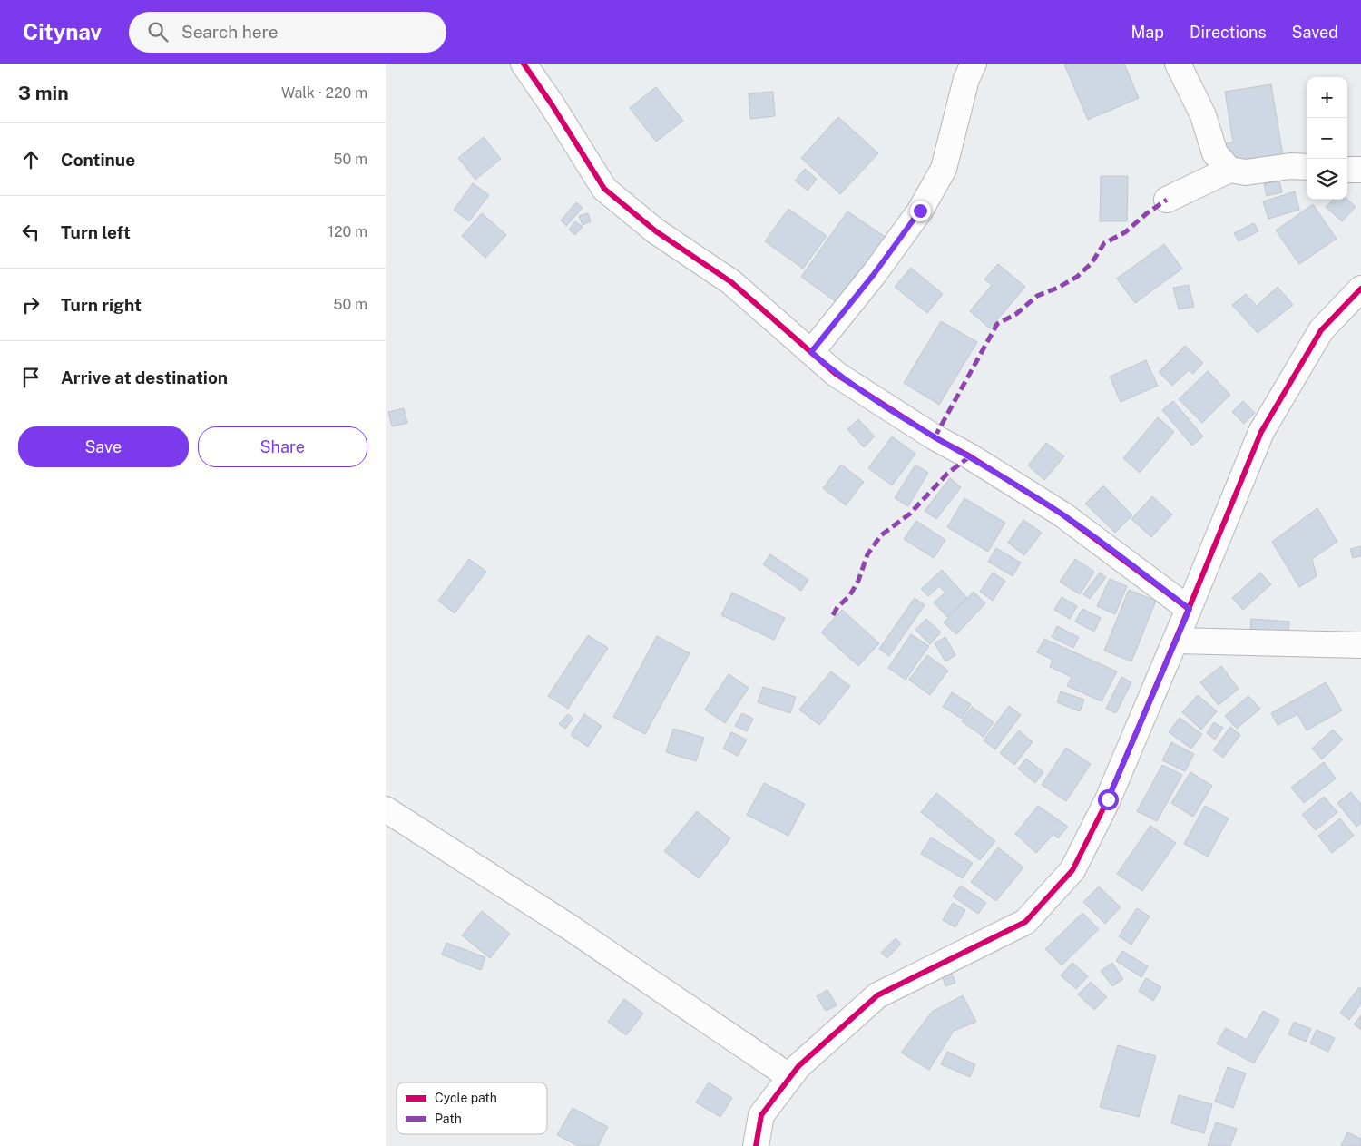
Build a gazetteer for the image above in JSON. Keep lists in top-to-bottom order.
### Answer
{
  "legend": ["Cycle path", "Path"],
  "page": {
    "header": "Citynav",
    "search": "Search here",
    "nav": ["Map", "Directions", "Saved"],
    "heading": ["3 min", "Walk · 220 m"],
    "map_buttons": ["+", "−"],
    "list": [
      ["Continue", "50 m"],
      ["Turn left", "120 m"],
      ["Turn right", "50 m"],
      "Arrive at destination"
    ],
    "buttons": ["Save", "Share"]
  }
}
